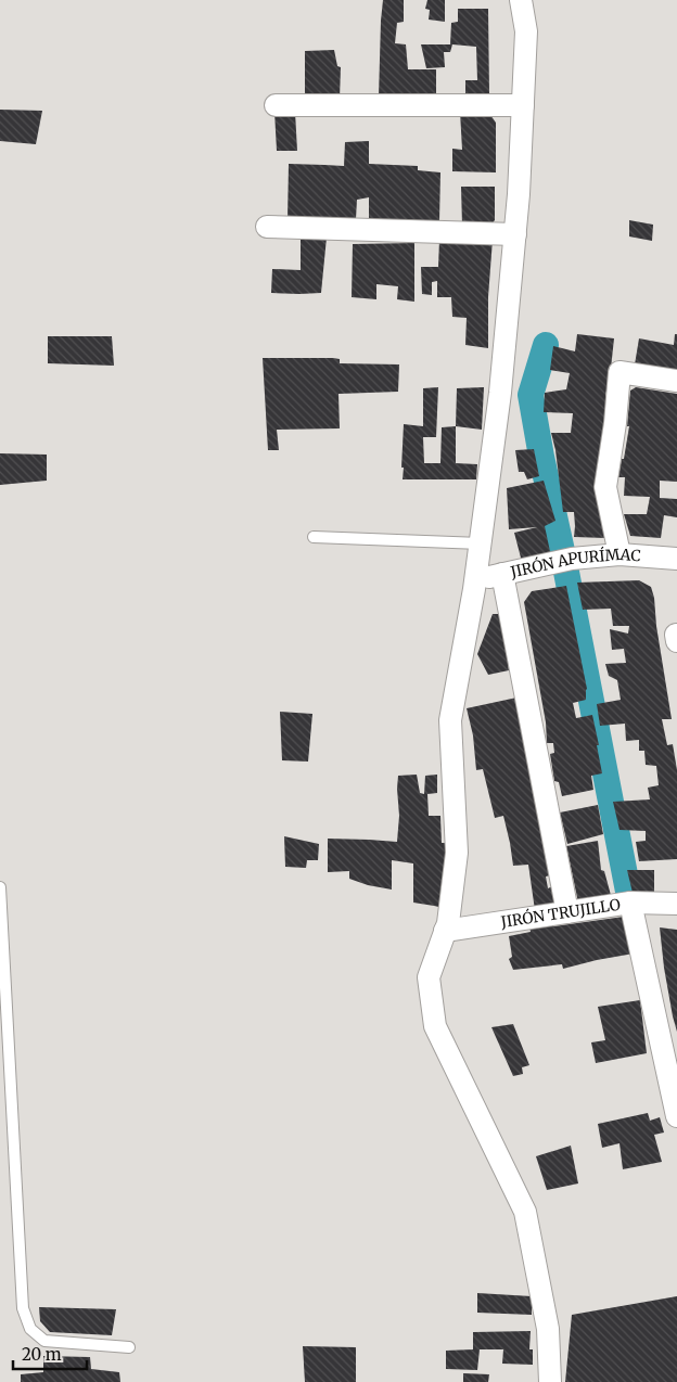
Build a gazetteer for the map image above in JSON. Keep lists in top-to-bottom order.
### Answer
{
  "streets": {
    "street": ["JIRÓN APURÍMAC", "JIRÓN TRUJILLO"]
  },
  "scale_bar": "20 m"
}
